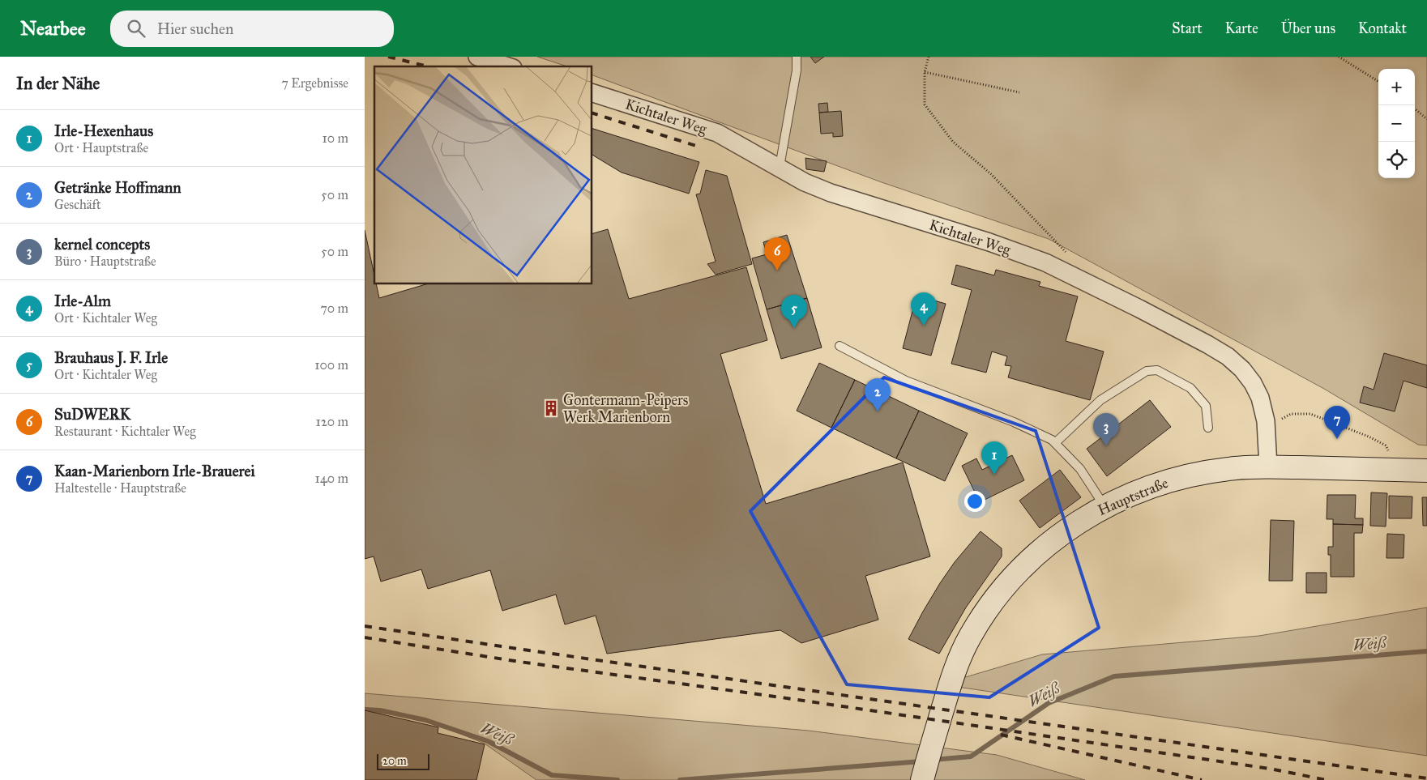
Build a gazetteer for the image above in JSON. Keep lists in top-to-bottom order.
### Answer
{
  "streets": {
    "main road": ["Hauptstraße"],
    "street": ["Kichtaler Weg"]
  },
  "crossings": [
    ["Kichtaler Weg", "Hauptstraße"]
  ],
  "water": ["Weiß"],
  "places": {
    "building": ["Gontermann-Peipers Werk Marienborn"]
  },
  "scale_bar": "20 m",
  "page": {
    "header": "Nearbee",
    "search": "Hier suchen",
    "nav": [
      "Start",
      "Karte",
      "Über uns",
      "Kontakt"
    ],
    "heading": ["In der Nähe", "7 Ergebnisse"],
    "map_buttons": ["+", "−"],
    "list": [
      {
        "mark": "1",
        "name": "Irle-Hexenhaus",
        "note": "Ort · Hauptstraße",
        "value": "10 m"
      },
      {
        "mark": "2",
        "name": "Getränke Hoffmann",
        "note": "Geschäft",
        "value": "50 m"
      },
      {
        "mark": "3",
        "name": "kernel concepts",
        "note": "Büro · Hauptstraße",
        "value": "50 m"
      },
      {
        "mark": "4",
        "name": "Irle-Alm",
        "note": "Ort · Kichtaler Weg",
        "value": "70 m"
      },
      {
        "mark": "5",
        "name": "Brauhaus J. F. Irle",
        "note": "Ort · Kichtaler Weg",
        "value": "100 m"
      },
      {
        "mark": "6",
        "name": "SuDWERK",
        "note": "Restaurant · Kichtaler Weg",
        "value": "120 m"
      },
      {
        "mark": "7",
        "name": "Kaan-Marienborn Irle-Brauerei",
        "note": "Haltestelle · Hauptstraße",
        "value": "140 m"
      }
    ],
    "pins": [
      "6",
      "4",
      "5",
      "2",
      "7",
      "3",
      "1"
    ],
    "scale": "20 m"
  }
}
